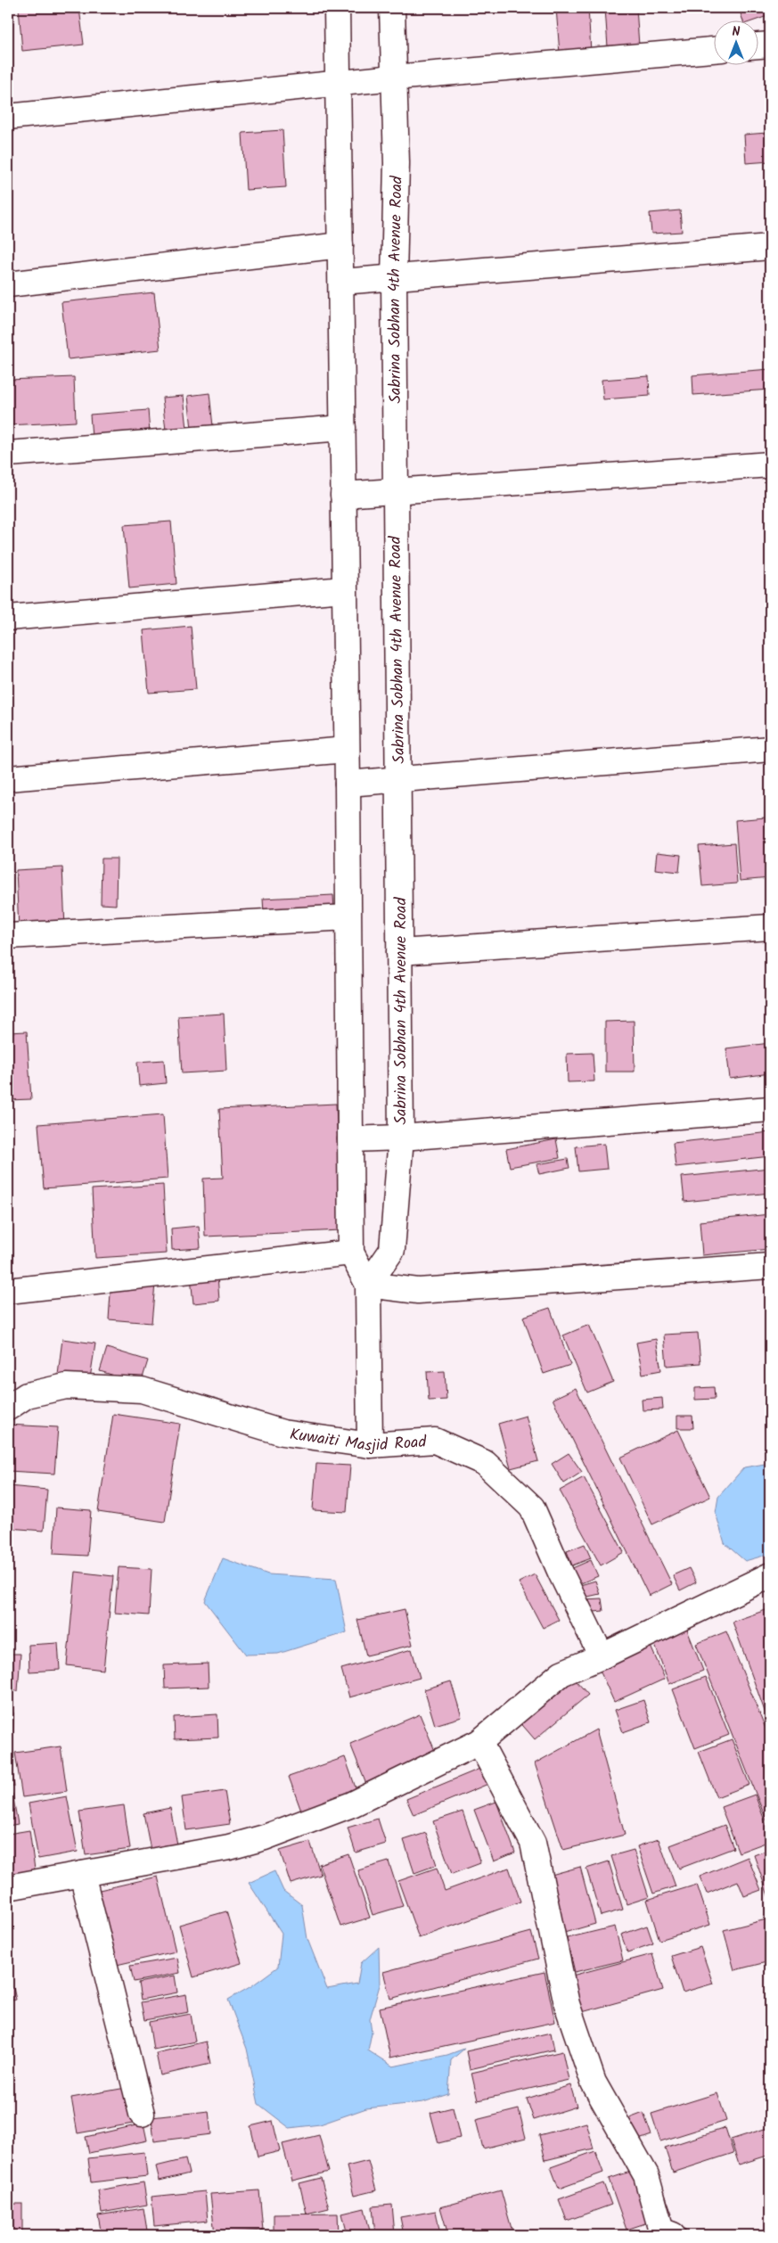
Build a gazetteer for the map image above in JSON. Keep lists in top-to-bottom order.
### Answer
{
  "streets": {
    "street": ["Sabrina Sobhan 4th Avenue Road", "Kuwaiti Masjid Road"]
  },
  "north": "top"
}
